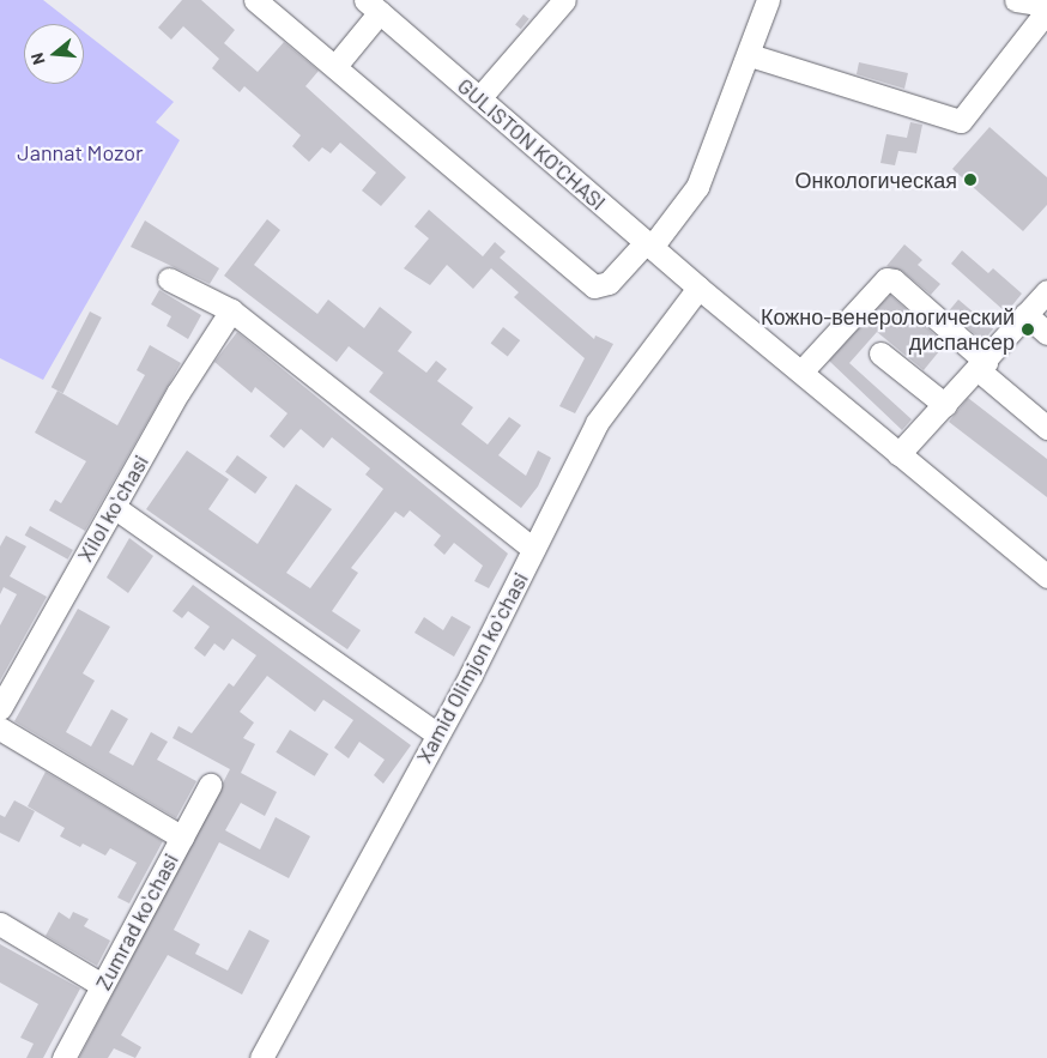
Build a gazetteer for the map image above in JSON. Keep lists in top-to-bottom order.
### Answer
{
  "streets": {
    "street": [
      "GULISTON KO'CHASI",
      "Xilol koʻchasi",
      "Xamid Olimjon koʻchasi",
      "Zumrad koʻchasi"
    ]
  },
  "crossings": [
    ["GULISTON KO'CHASI", "Xamid Olimjon koʻchasi"]
  ],
  "parks": ["Jannat Mozor"],
  "places": ["Онкологическая", "Кожно-венерологический диспансер"],
  "north": "left"
}
